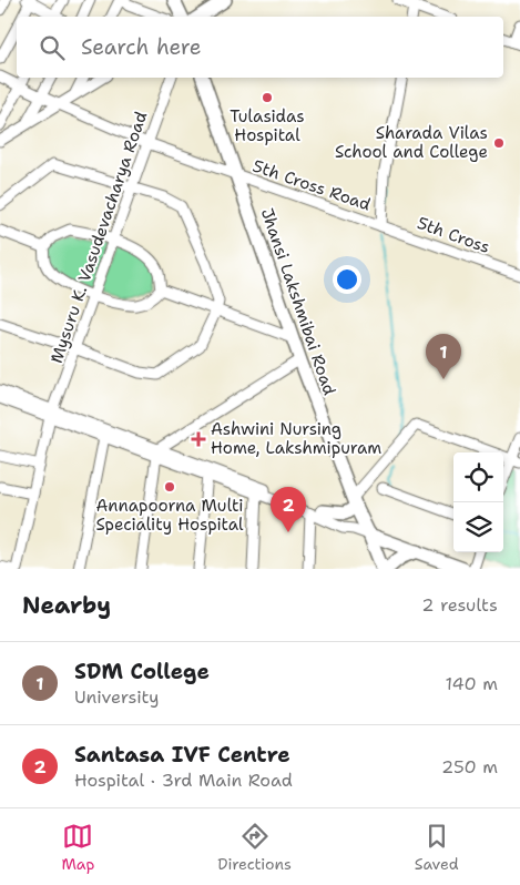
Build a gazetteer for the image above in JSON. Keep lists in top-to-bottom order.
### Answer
{
  "streets": {
    "main road": ["Jhansi Lakshmibai Road"],
    "street": ["5th Cross Road", "5th Cross", "Mysuru K. Vasudevacharya Road"]
  },
  "crossings": [
    ["5th Cross Road", "5th Cross"],
    ["5th Cross Road", "Mysuru K. Vasudevacharya Road"],
    ["5th Cross Road", "Jhansi Lakshmibai Road"]
  ],
  "places": {
    "other": ["Tulasidas Hospital", "Sharada Vilas School and College", "Annapoorna Multi Speciality Hospital"],
    "health": ["Ashwini Nursing Home, Lakshmipuram"]
  },
  "page": {
    "search": "Search here",
    "pins": ["1", "2"],
    "heading": ["Nearby", "2 results"],
    "list": [
      {
        "mark": "1",
        "name": "SDM College",
        "note": "University",
        "value": "140 m"
      },
      {
        "mark": "2",
        "name": "Santasa IVF Centre",
        "note": "Hospital · 3rd Main Road",
        "value": "250 m"
      }
    ],
    "nav": ["Map", "Directions", "Saved"]
  }
}
